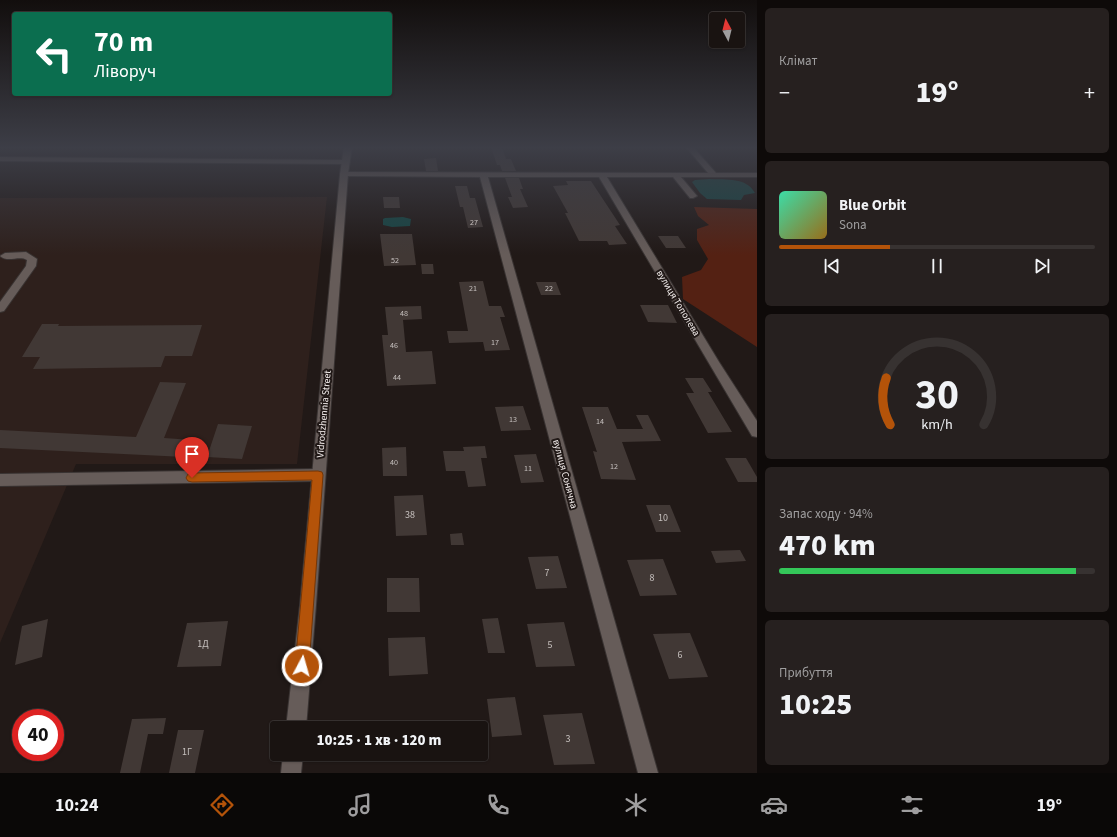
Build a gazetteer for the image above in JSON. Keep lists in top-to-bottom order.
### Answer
{
  "streets": {
    "street": ["вулиця Тополева", "Vidrodzhennia Street", "вулиця Сонячна"]
  },
  "house_numbers": [
    "27",
    "52",
    "21",
    "22",
    "48",
    "17",
    "46",
    "44",
    "13",
    "14",
    "40",
    "12",
    "11",
    "38",
    "10",
    "7",
    "8",
    "1Д",
    "5",
    "6",
    "3",
    "1Г"
  ],
  "north": "top",
  "page": {
    "tile": [
      "Клімат",
      ["Запас ходу · 94%", "470 km"],
      ["Прибуття", "10:25"]
    ],
    "turn": ["70 m", "Ліворуч"],
    "heat": ["−", "19°", "+"],
    "song": ["Blue Orbit", "Sona"],
    "limit": "40",
    "trip": "10:25 · 1 хв · 120 m",
    "tabs": ["10:24", "19°"],
    "gauge": ["30", "km/h"]
  }
}
